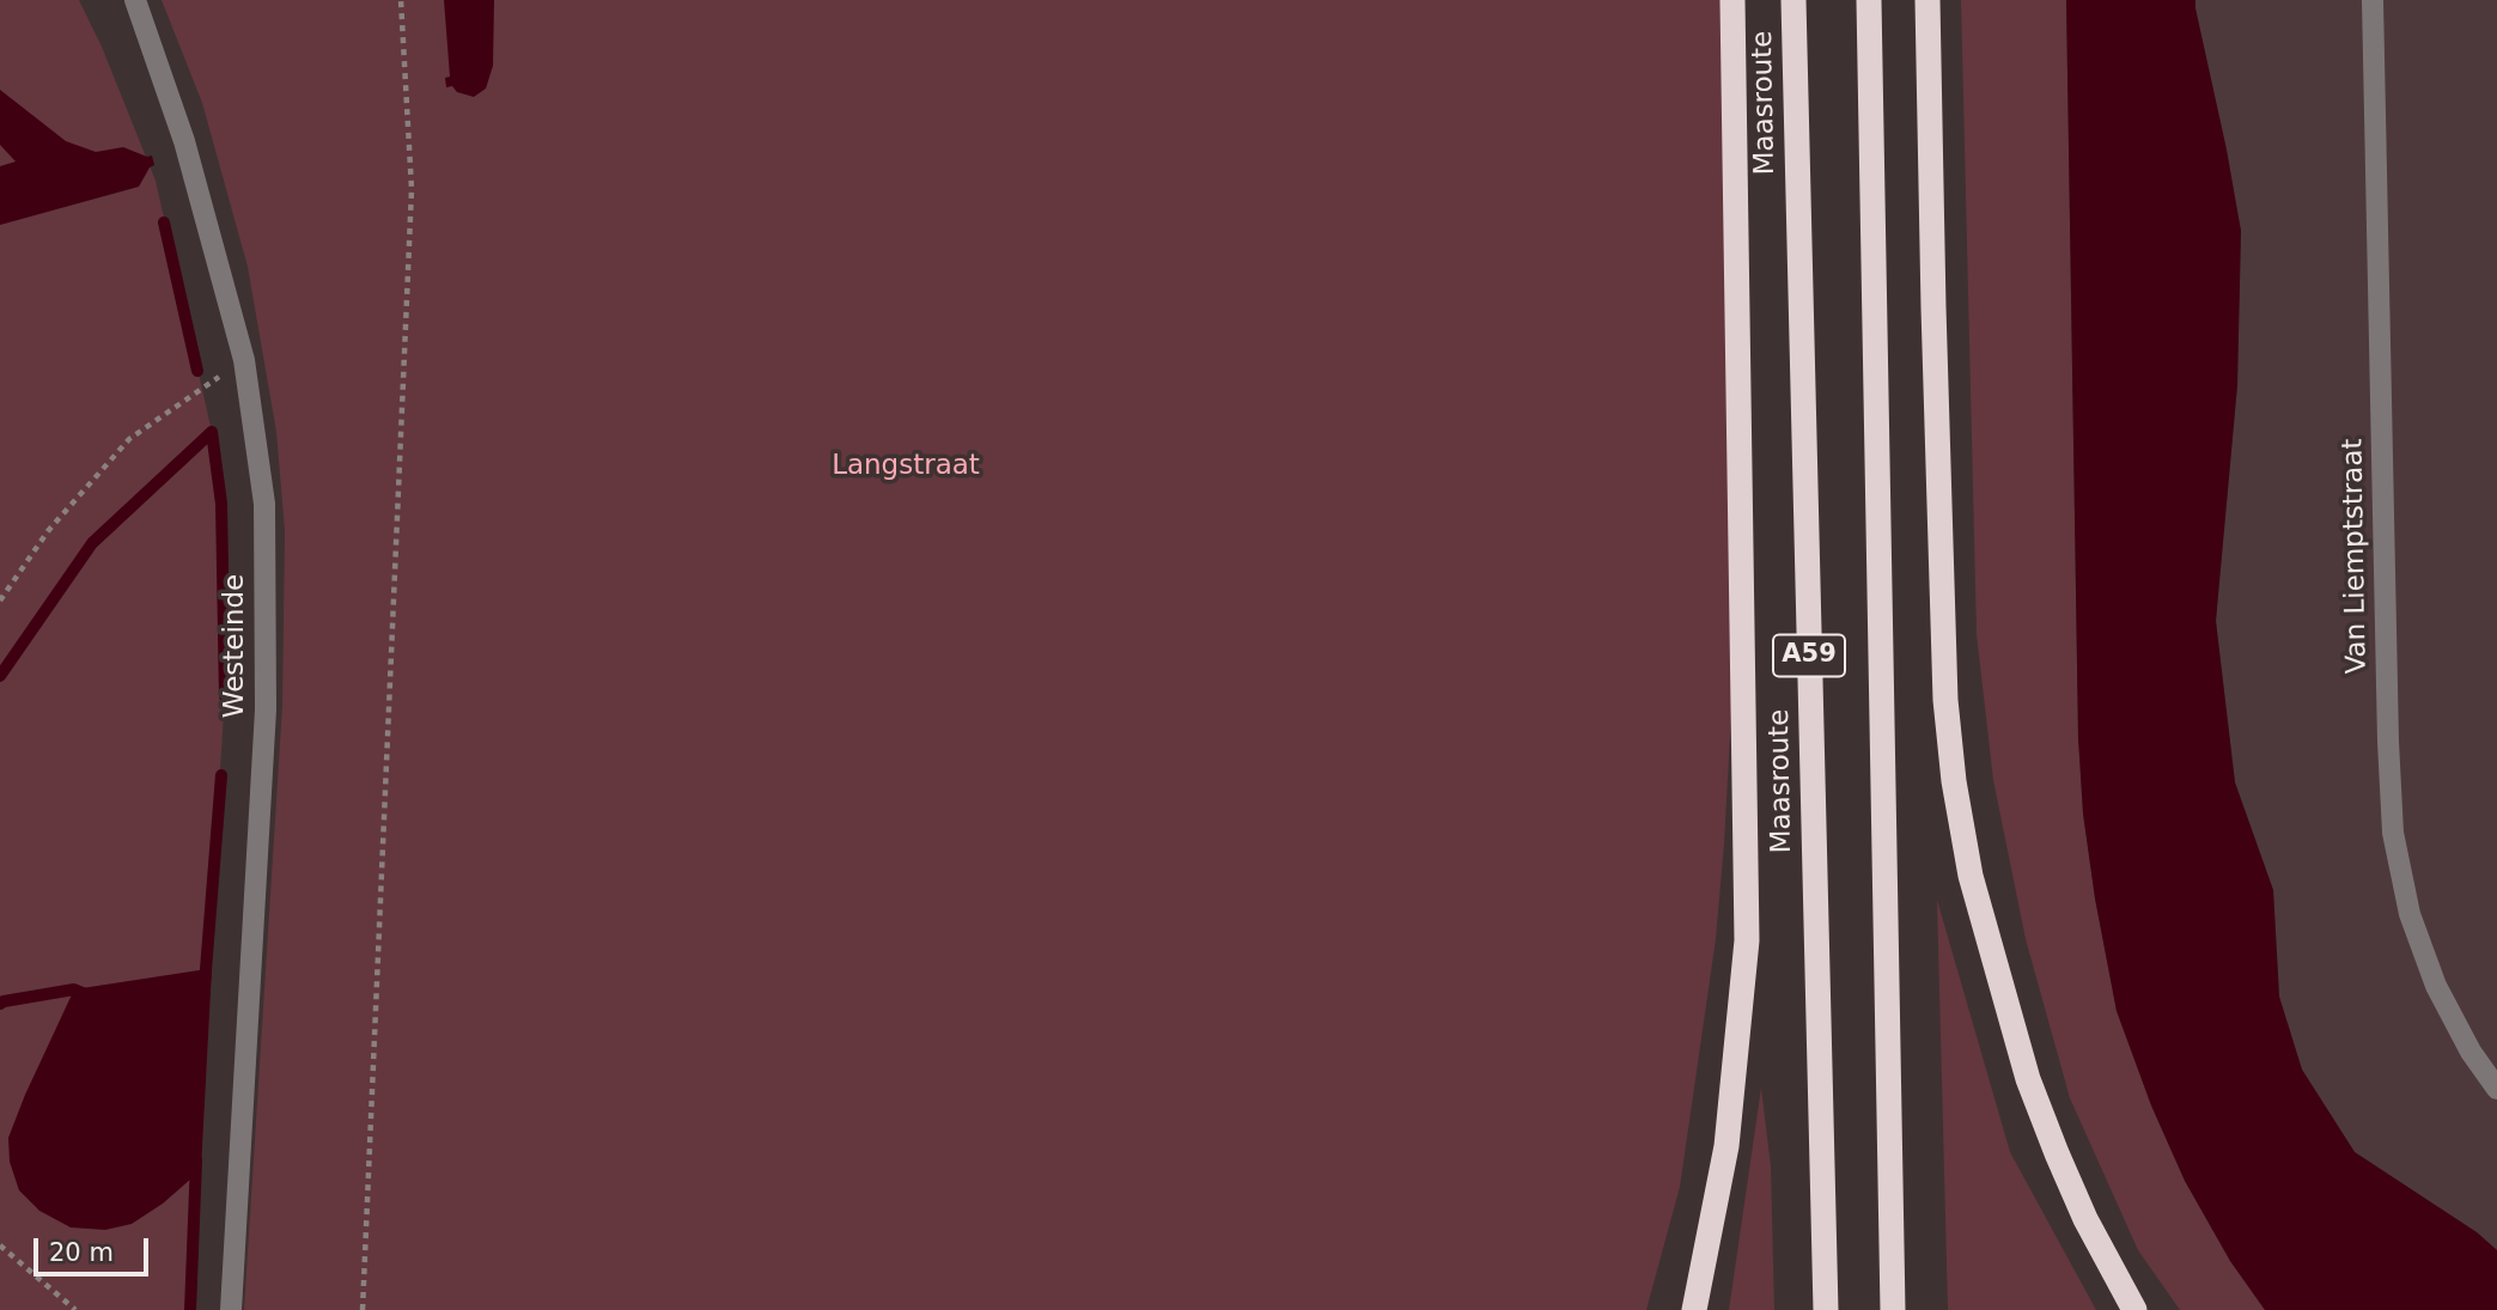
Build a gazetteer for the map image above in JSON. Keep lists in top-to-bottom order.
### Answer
{
  "streets": {
    "highway": ["Maasroute", "A59"],
    "street": ["Van Liemptstraat", "Westeinde"]
  },
  "parks": ["Langstraat"],
  "scale_bar": "20 m"
}
